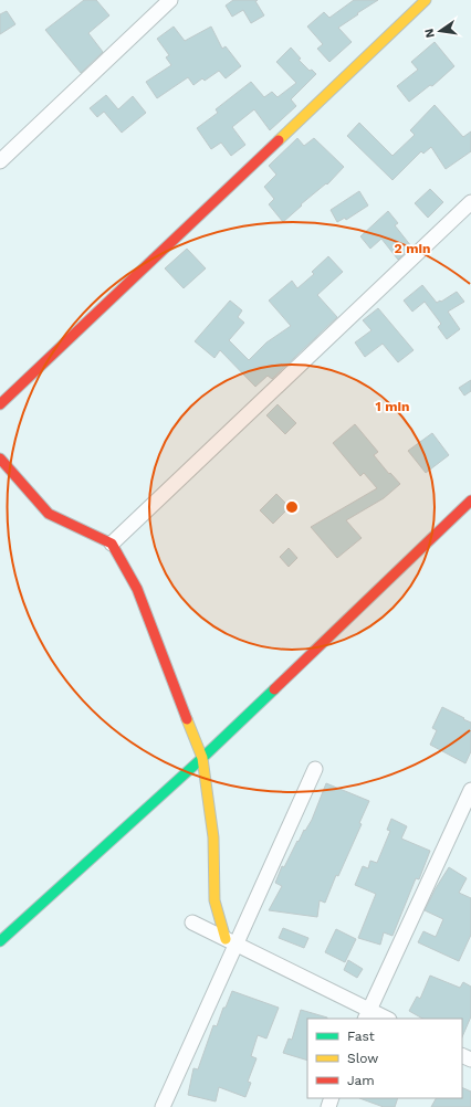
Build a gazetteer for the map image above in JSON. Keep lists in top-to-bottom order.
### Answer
{
  "legend": ["Fast", "Slow", "Jam"],
  "north": "left",
  "rings": ["2 min", "1 min"]
}
